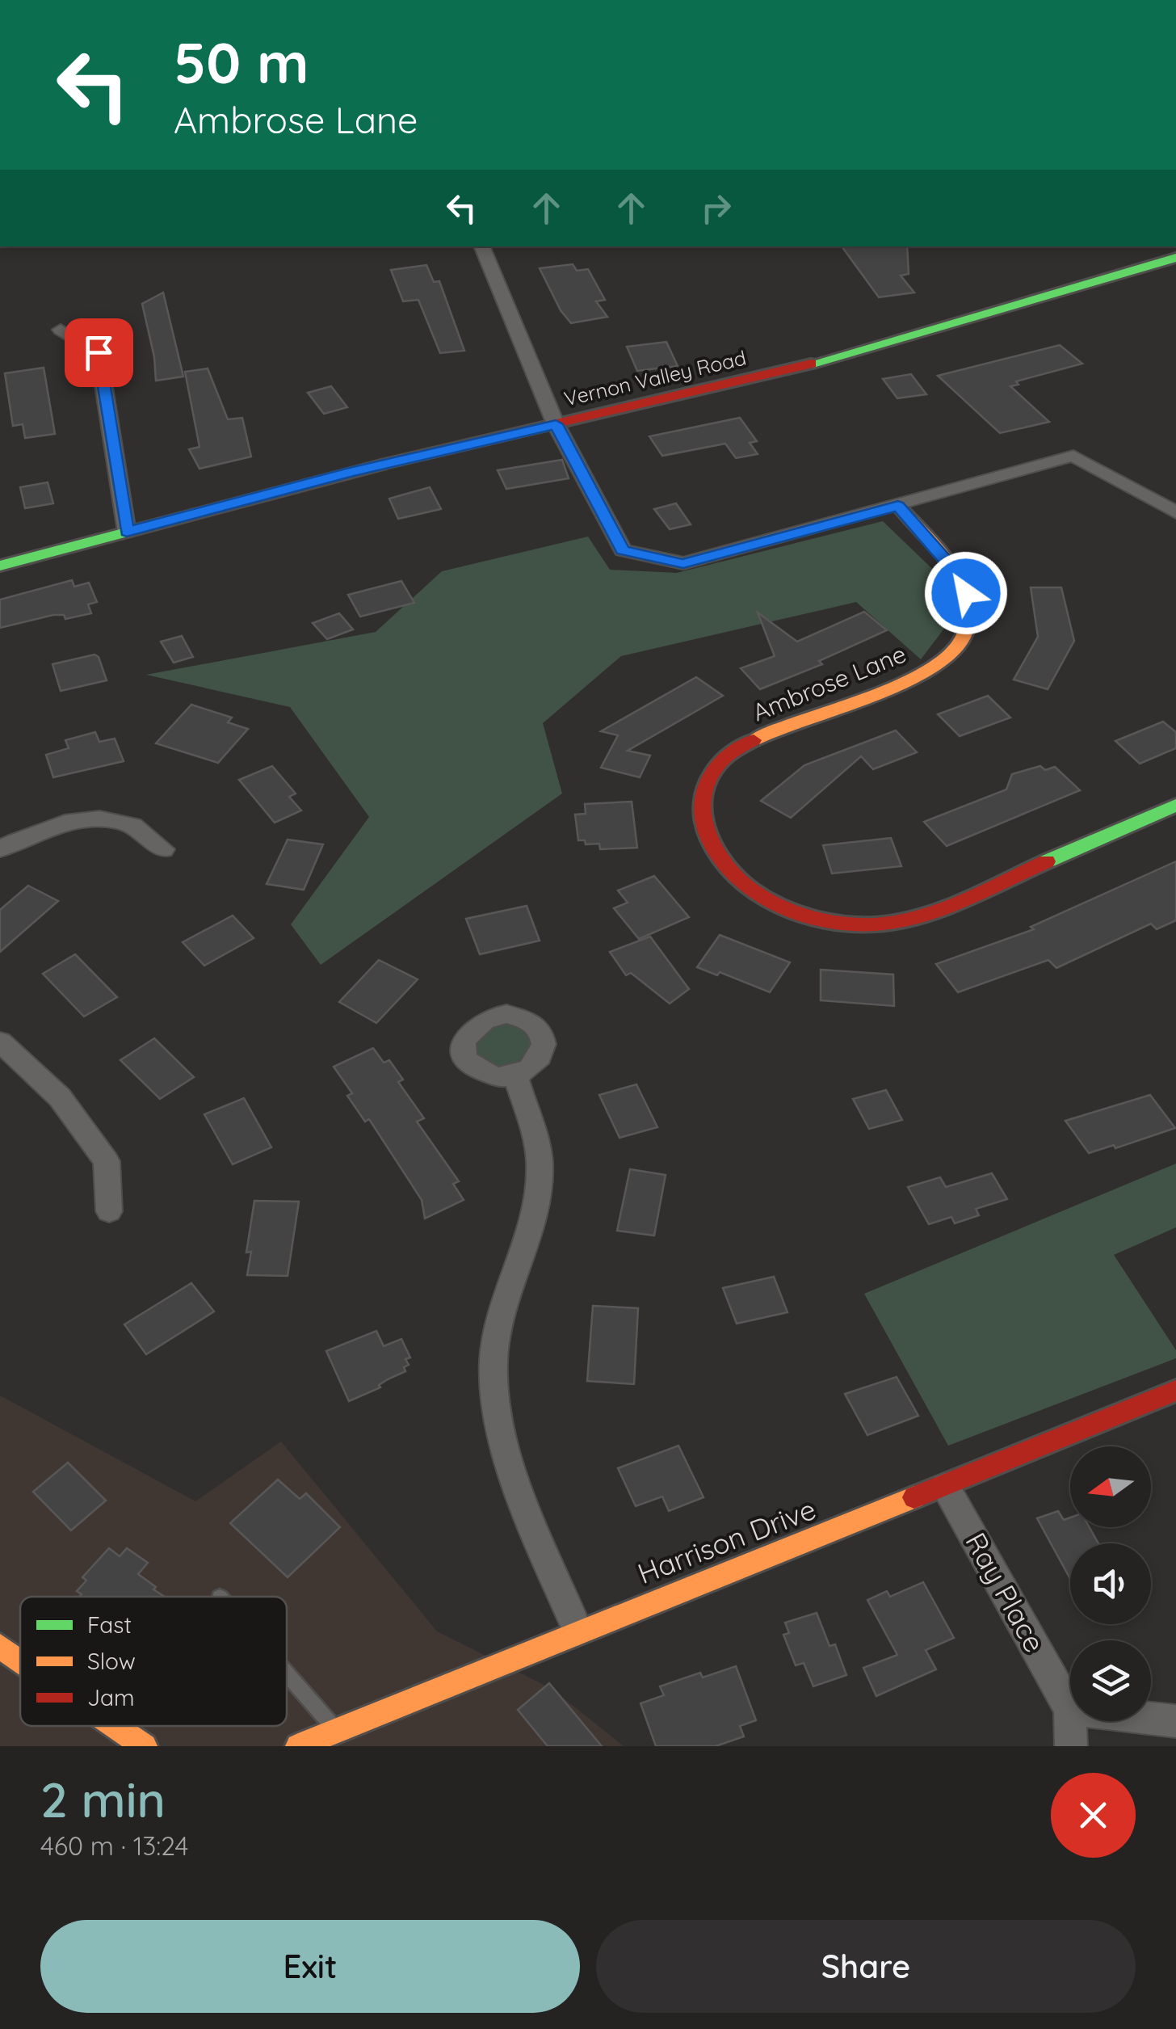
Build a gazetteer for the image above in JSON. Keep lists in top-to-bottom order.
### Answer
{
  "streets": {
    "street": [
      "Vernon Valley Road",
      "Ambrose Lane",
      "Harrison Drive",
      "Ray Place"
    ]
  },
  "crossings": [
    ["Harrison Drive", "Ray Place"]
  ],
  "legend": ["Fast", "Slow", "Jam"],
  "north": "left",
  "page": {
    "turn": ["50 m", "Ambrose Lane"],
    "heading": ["2 min", "460 m · 13:24"],
    "buttons": ["Exit", "Share"]
  }
}
